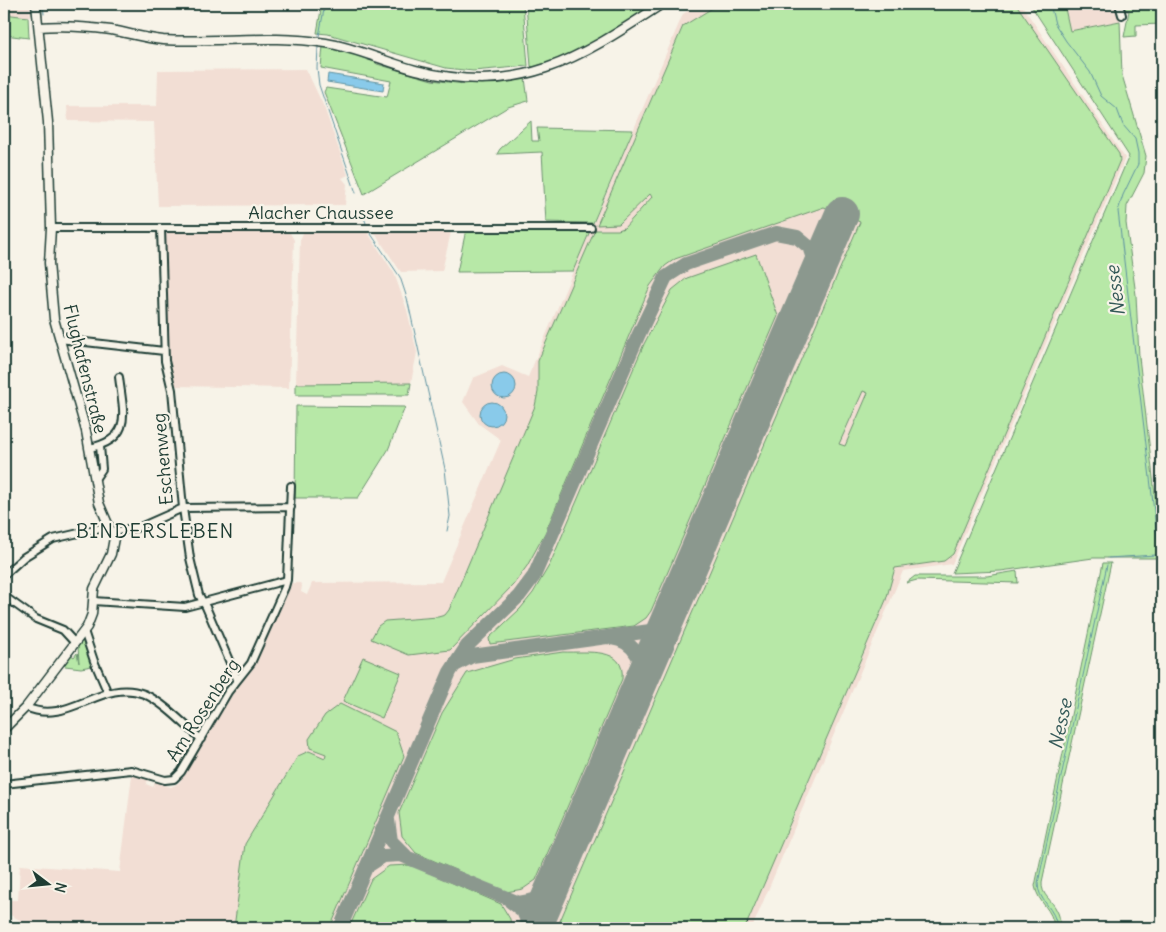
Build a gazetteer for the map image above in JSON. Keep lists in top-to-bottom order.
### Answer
{
  "streets": {
    "street": [
      "Alacher Chaussee",
      "Flughafenstraße",
      "Eschenweg",
      "Am Rosenberg"
    ]
  },
  "crossings": [
    ["Alacher Chaussee", "Flughafenstraße"],
    ["Alacher Chaussee", "Eschenweg"],
    ["Eschenweg", "Am Rosenberg"]
  ],
  "districts": ["BINDERSLEBEN"],
  "water": ["Nesse"],
  "north": "right"
}
